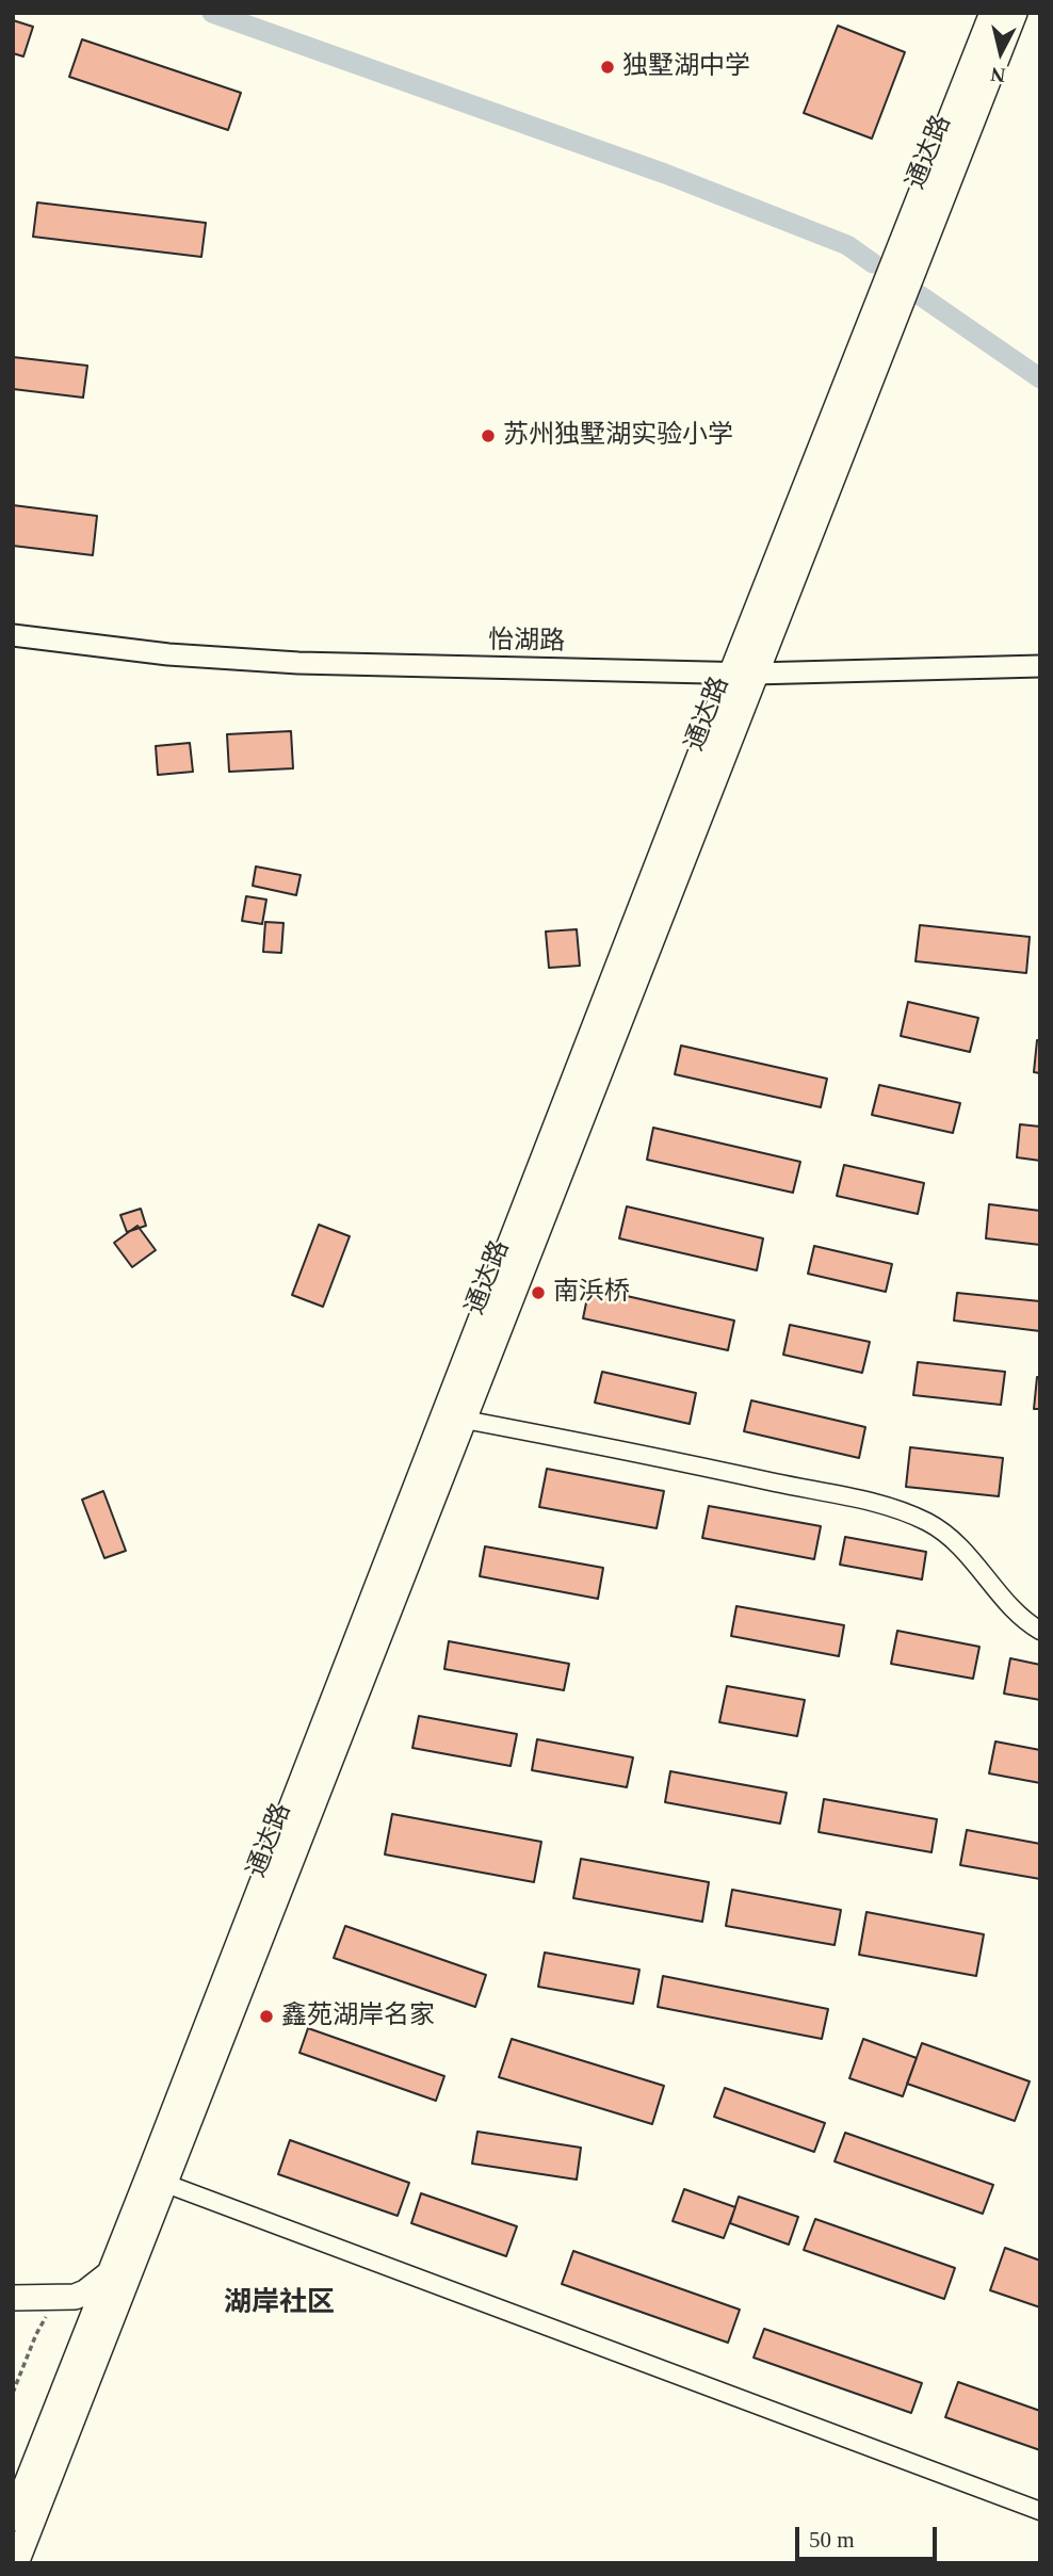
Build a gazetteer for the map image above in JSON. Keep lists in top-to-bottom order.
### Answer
{
  "streets": {
    "main road": ["通达路"],
    "street": ["怡湖路"]
  },
  "crossings": [
    ["通达路", "怡湖路"]
  ],
  "districts": ["湖岸社区"],
  "places": [
    "独墅湖中学",
    "苏州独墅湖实验小学",
    "南浜桥",
    "鑫苑湖岸名家"
  ],
  "scale_bar": "50 m",
  "north": "bottom"
}
